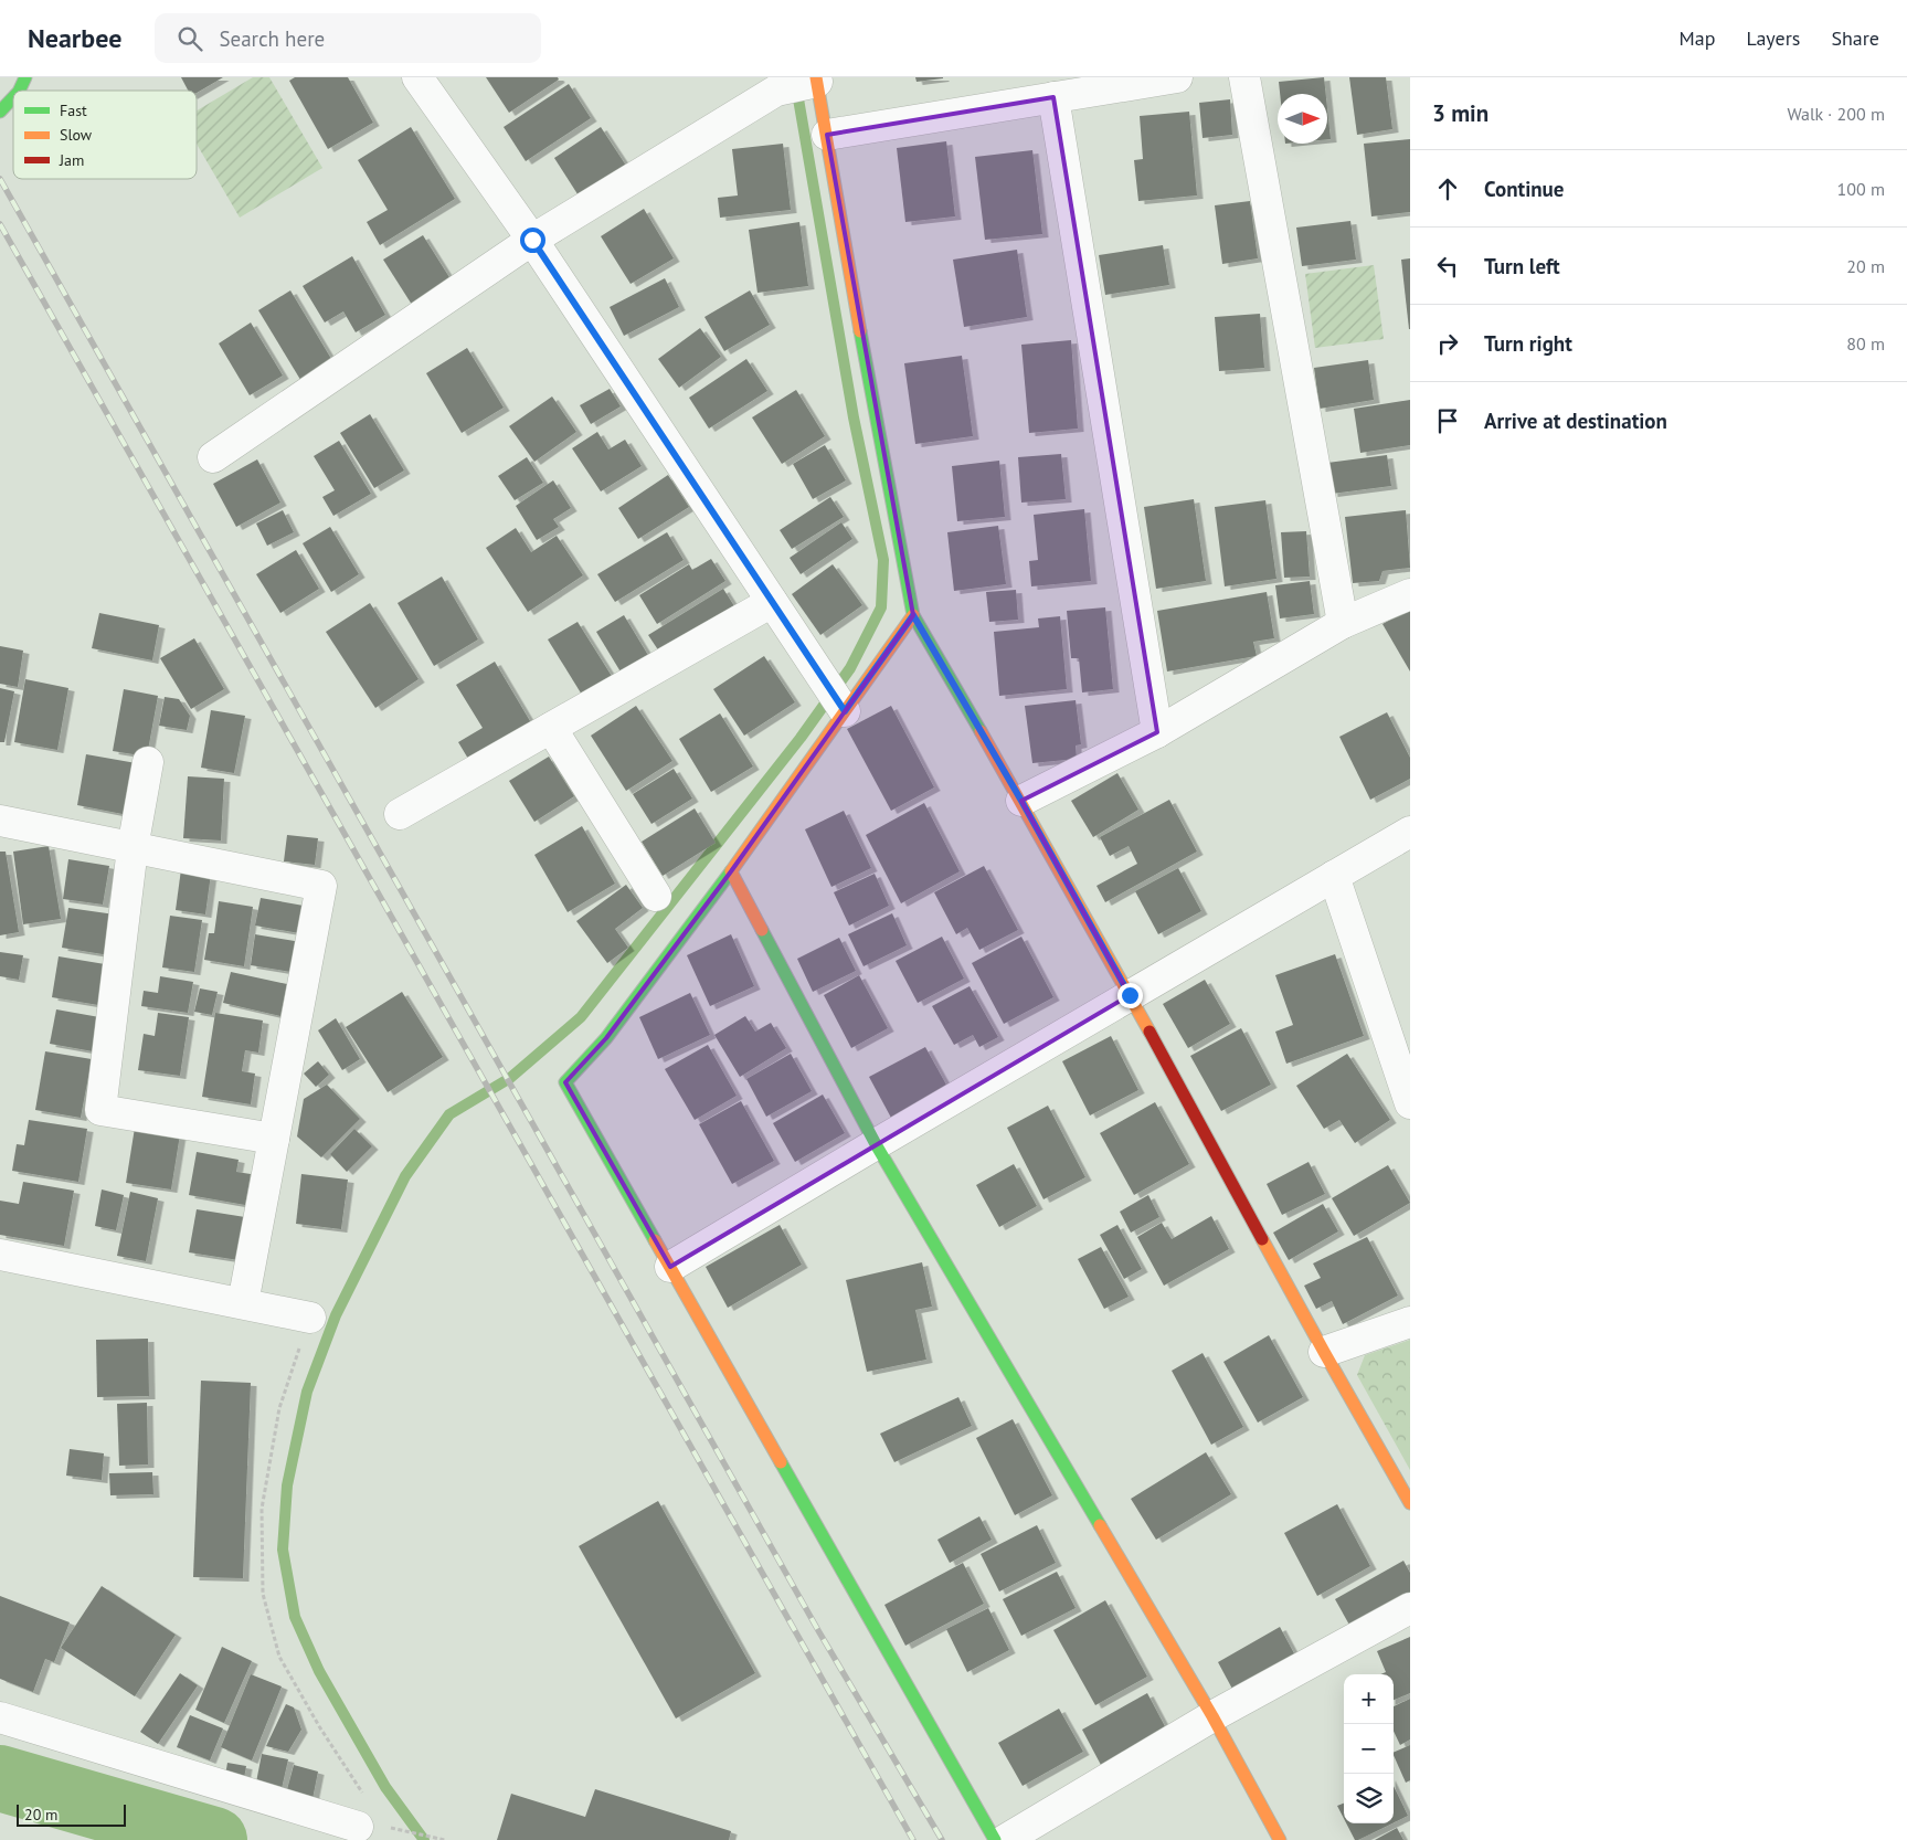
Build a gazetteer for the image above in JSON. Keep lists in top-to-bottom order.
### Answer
{
  "legend": ["Fast", "Slow", "Jam"],
  "scale_bar": "20 m",
  "north": "right",
  "page": {
    "header": "Nearbee",
    "search": "Search here",
    "nav": ["Map", "Layers", "Share"],
    "heading": ["3 min", "Walk · 200 m"],
    "list": [
      ["Continue", "100 m"],
      ["Turn left", "20 m"],
      ["Turn right", "80 m"],
      "Arrive at destination"
    ],
    "map_buttons": ["+", "−"],
    "scale": "20 m"
  }
}
